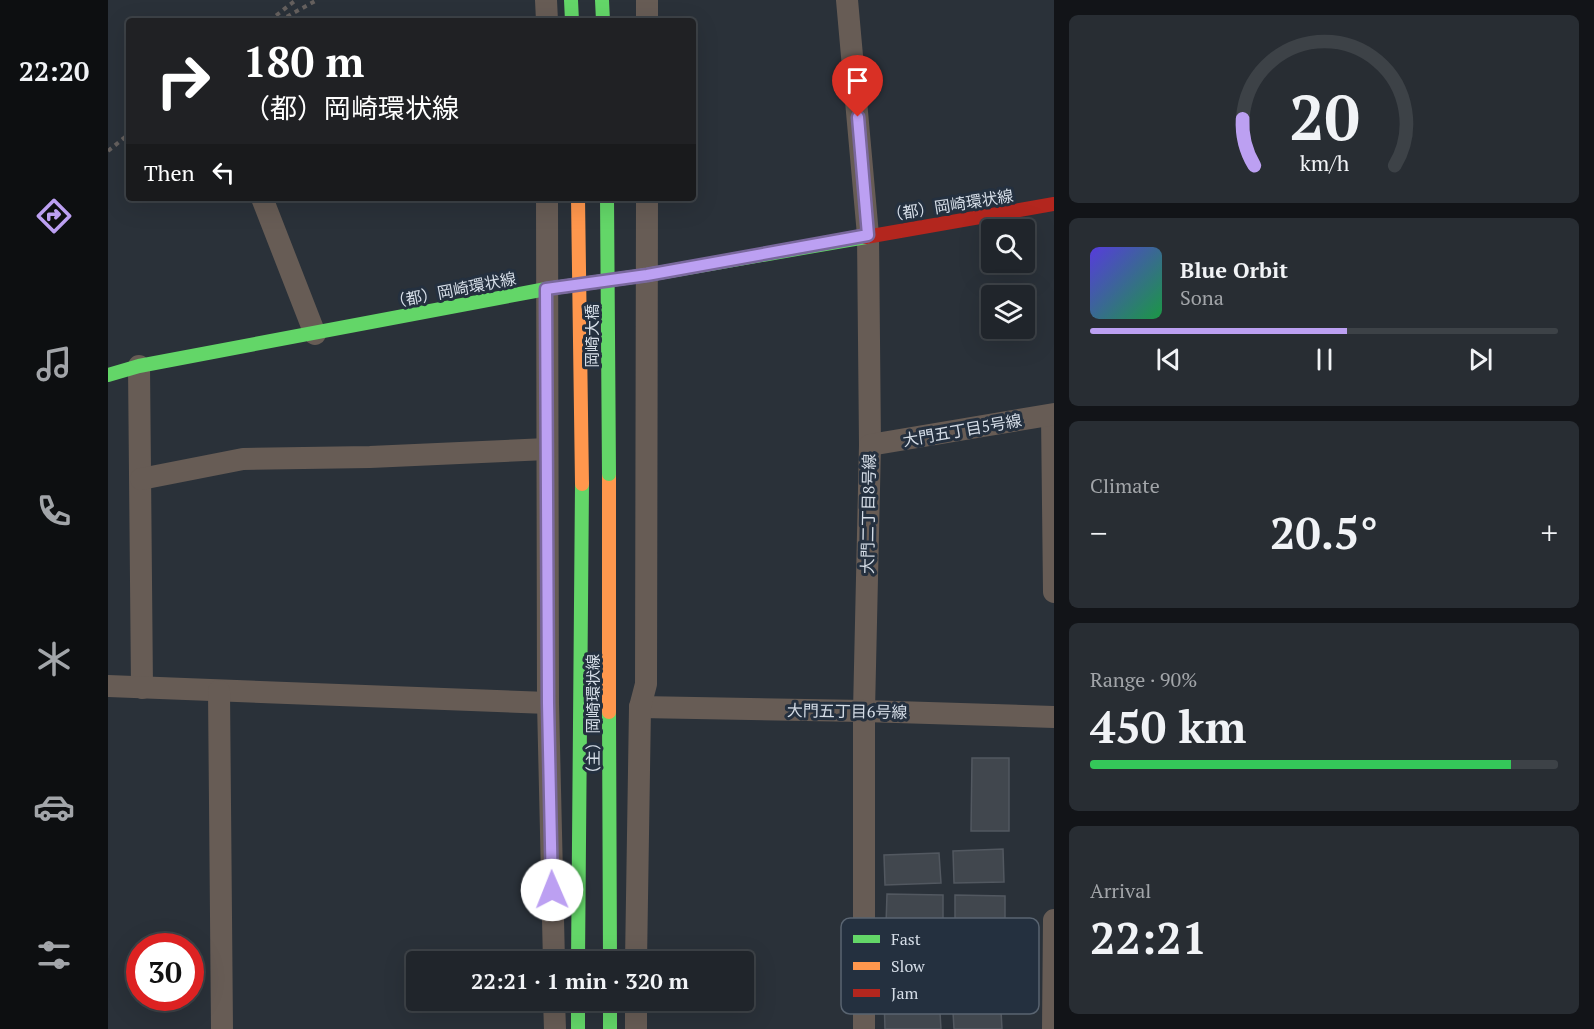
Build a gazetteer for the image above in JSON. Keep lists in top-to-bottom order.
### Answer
{
  "streets": {
    "main road": ["（都）岡崎環状線", "岡崎大橋", "（主）岡崎環状線"],
    "street": ["大門五丁目5号線", "大門二丁目8号線", "大門五丁目6号線"]
  },
  "crossings": [
    ["（都）岡崎環状線", "大門二丁目8号線"],
    ["岡崎大橋", "（主）岡崎環状線"],
    ["大門五丁目5号線", "大門二丁目8号線"],
    ["大門二丁目8号線", "大門五丁目6号線"]
  ],
  "legend": ["Fast", "Slow", "Jam"],
  "page": {
    "tabs": "22:20",
    "turn": ["180 m", "（都）岡崎環状線"],
    "then": "Then",
    "song": ["Blue Orbit", "Sona"],
    "tile": [
      "Climate",
      ["Range · 90%", "450 km"],
      ["Arrival", "22:21"]
    ],
    "heat": ["−", "20.5°", "+"],
    "limit": "30",
    "trip": "22:21 · 1 min · 320 m",
    "gauge": ["20", "km/h"]
  }
}
